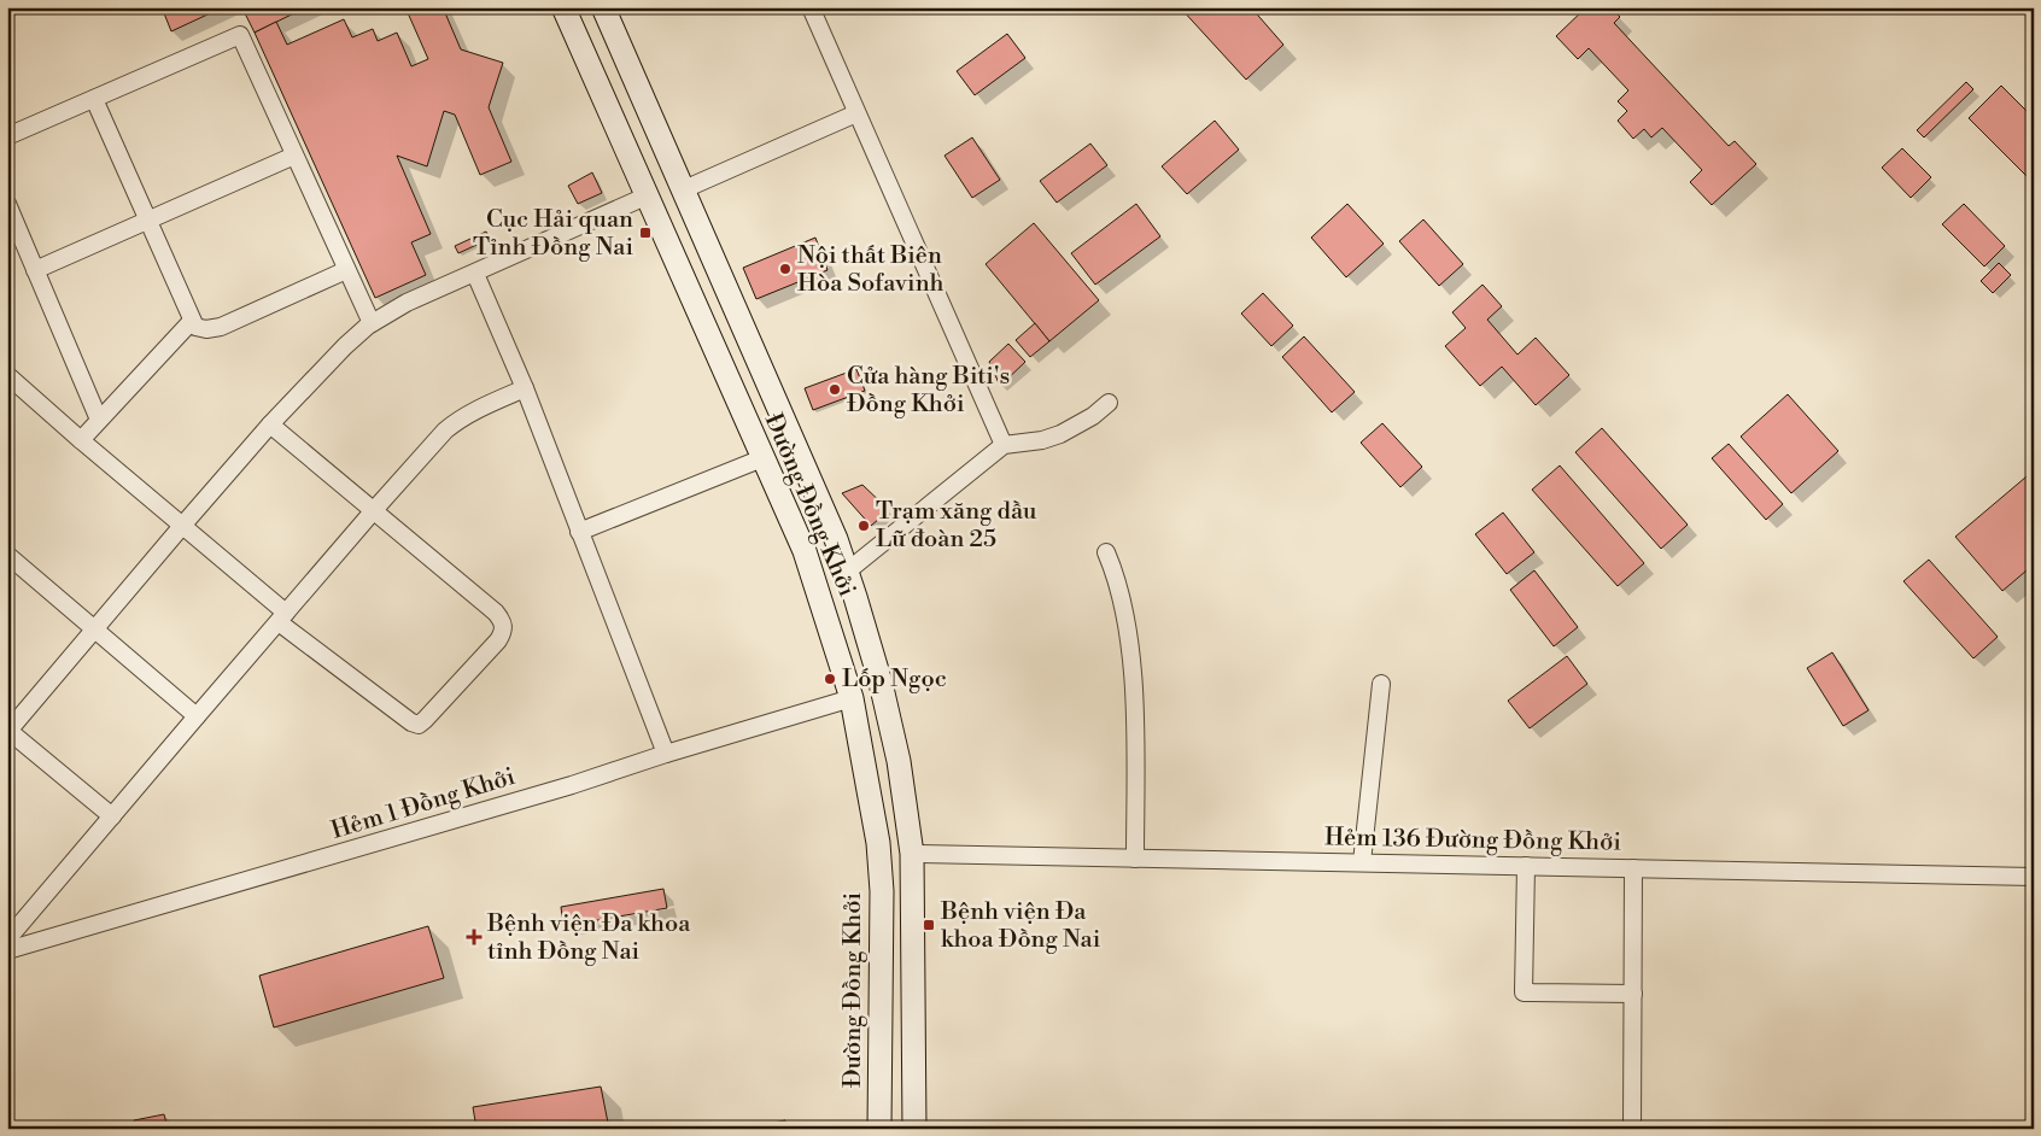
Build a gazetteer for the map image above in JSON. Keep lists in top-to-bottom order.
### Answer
{
  "streets": {
    "main road": ["Đường Đồng Khởi"],
    "street": ["Hẻm 1 Đồng Khởi", "Hẻm 136 Đường Đồng Khởi"]
  },
  "crossings": [
    ["Đường Đồng Khởi", "Hẻm 1 Đồng Khởi"],
    ["Đường Đồng Khởi", "Hẻm 136 Đường Đồng Khởi"]
  ],
  "places": {
    "transit": ["Cục Hải quan Tỉnh Đồng Nai", "Bệnh viện Đa khoa Đồng Nai"],
    "other": [
      "Nội thất Biên Hòa Sofavinh",
      "Cửa hàng Biti's Đồng Khởi",
      "Trạm xăng dầu Lữ đoàn 25",
      "Lốp Ngọc"
    ],
    "health": ["Bệnh viện Đa khoa tỉnh Đồng Nai"]
  }
}
